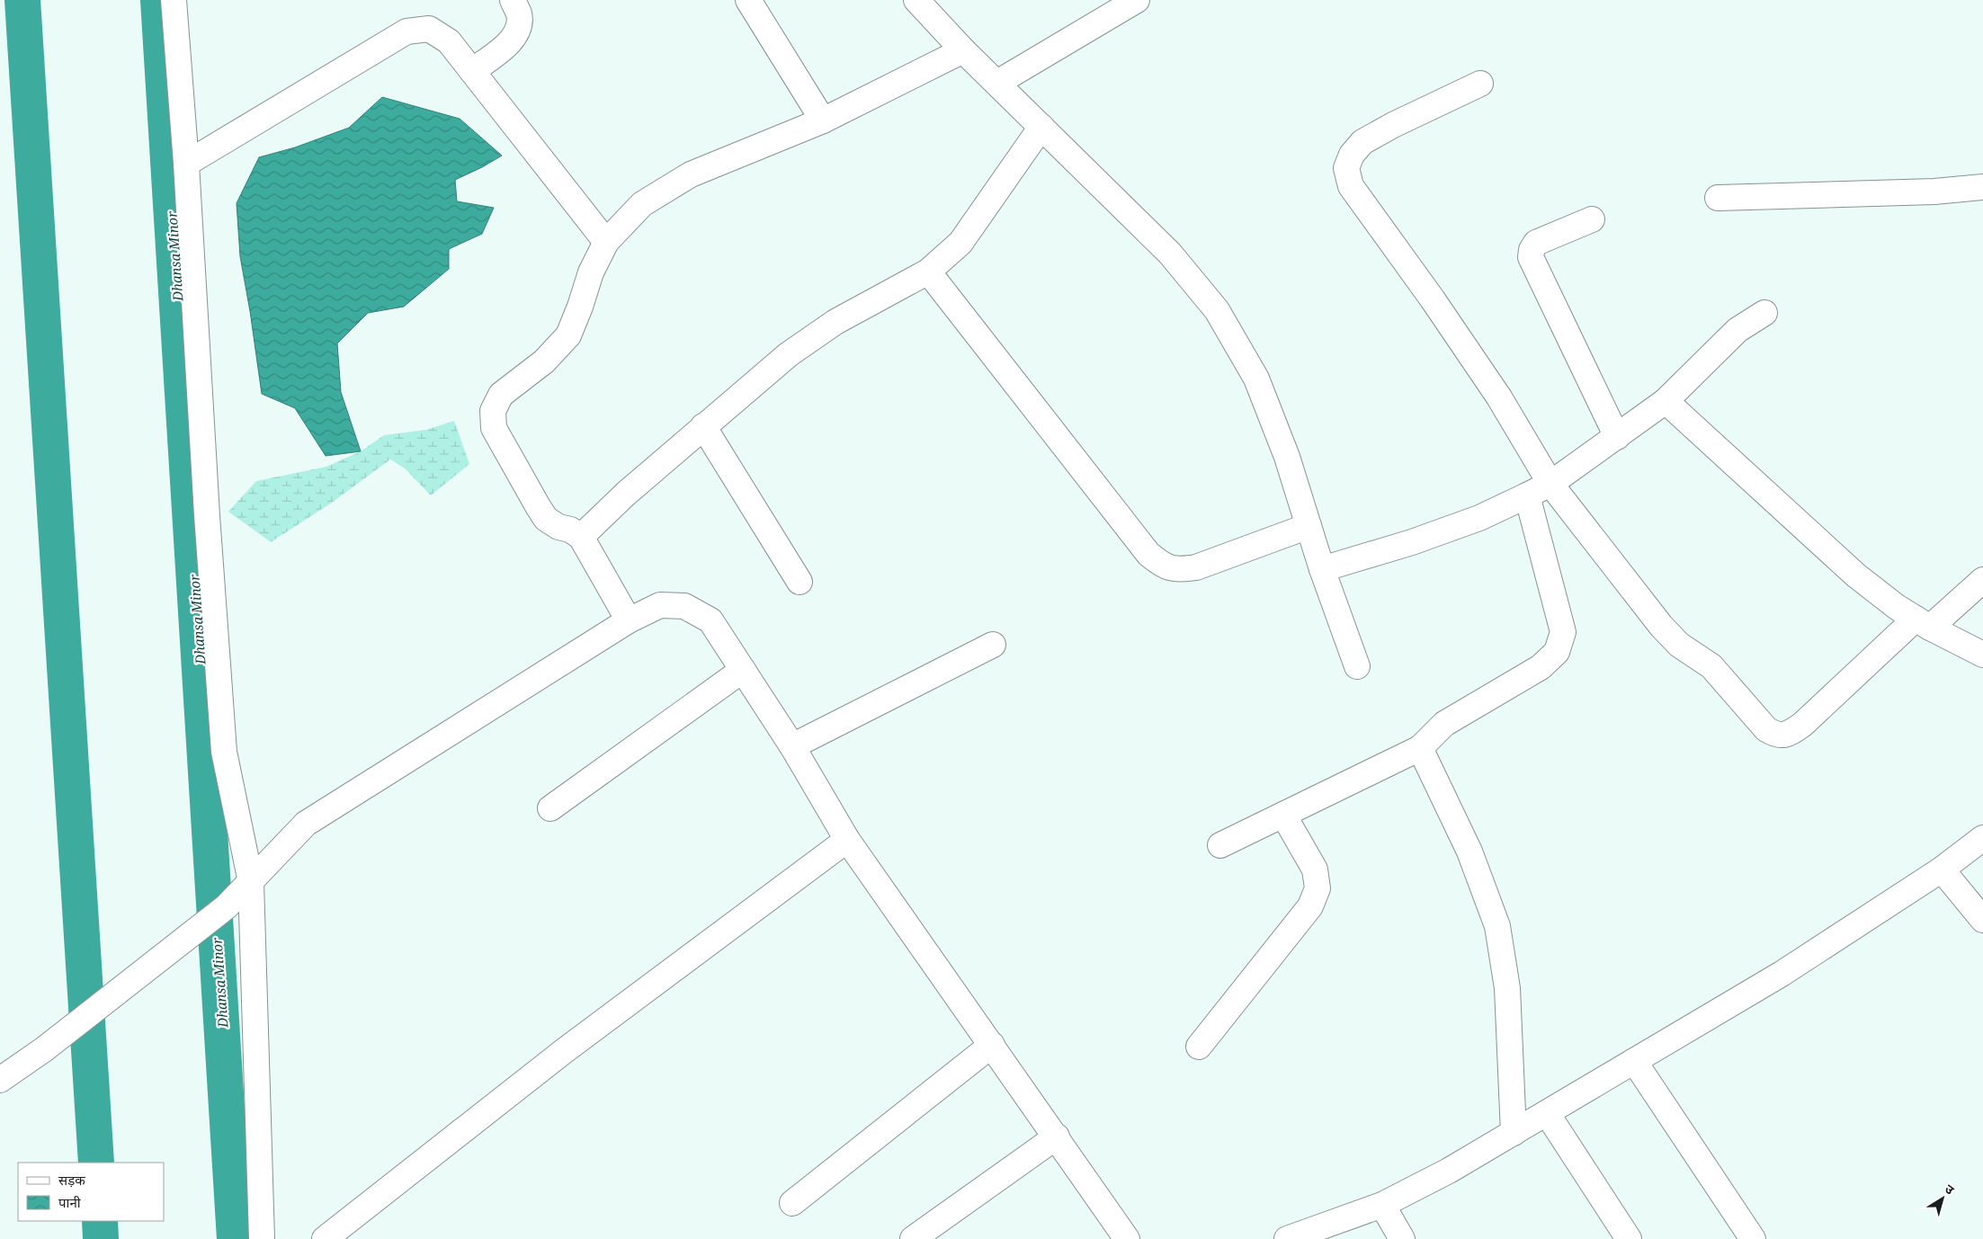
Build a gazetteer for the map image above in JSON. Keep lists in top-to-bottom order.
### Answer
{
  "water": ["Dhansa Minor"],
  "legend": ["सड़क", "पानी"],
  "north": "top right"
}
